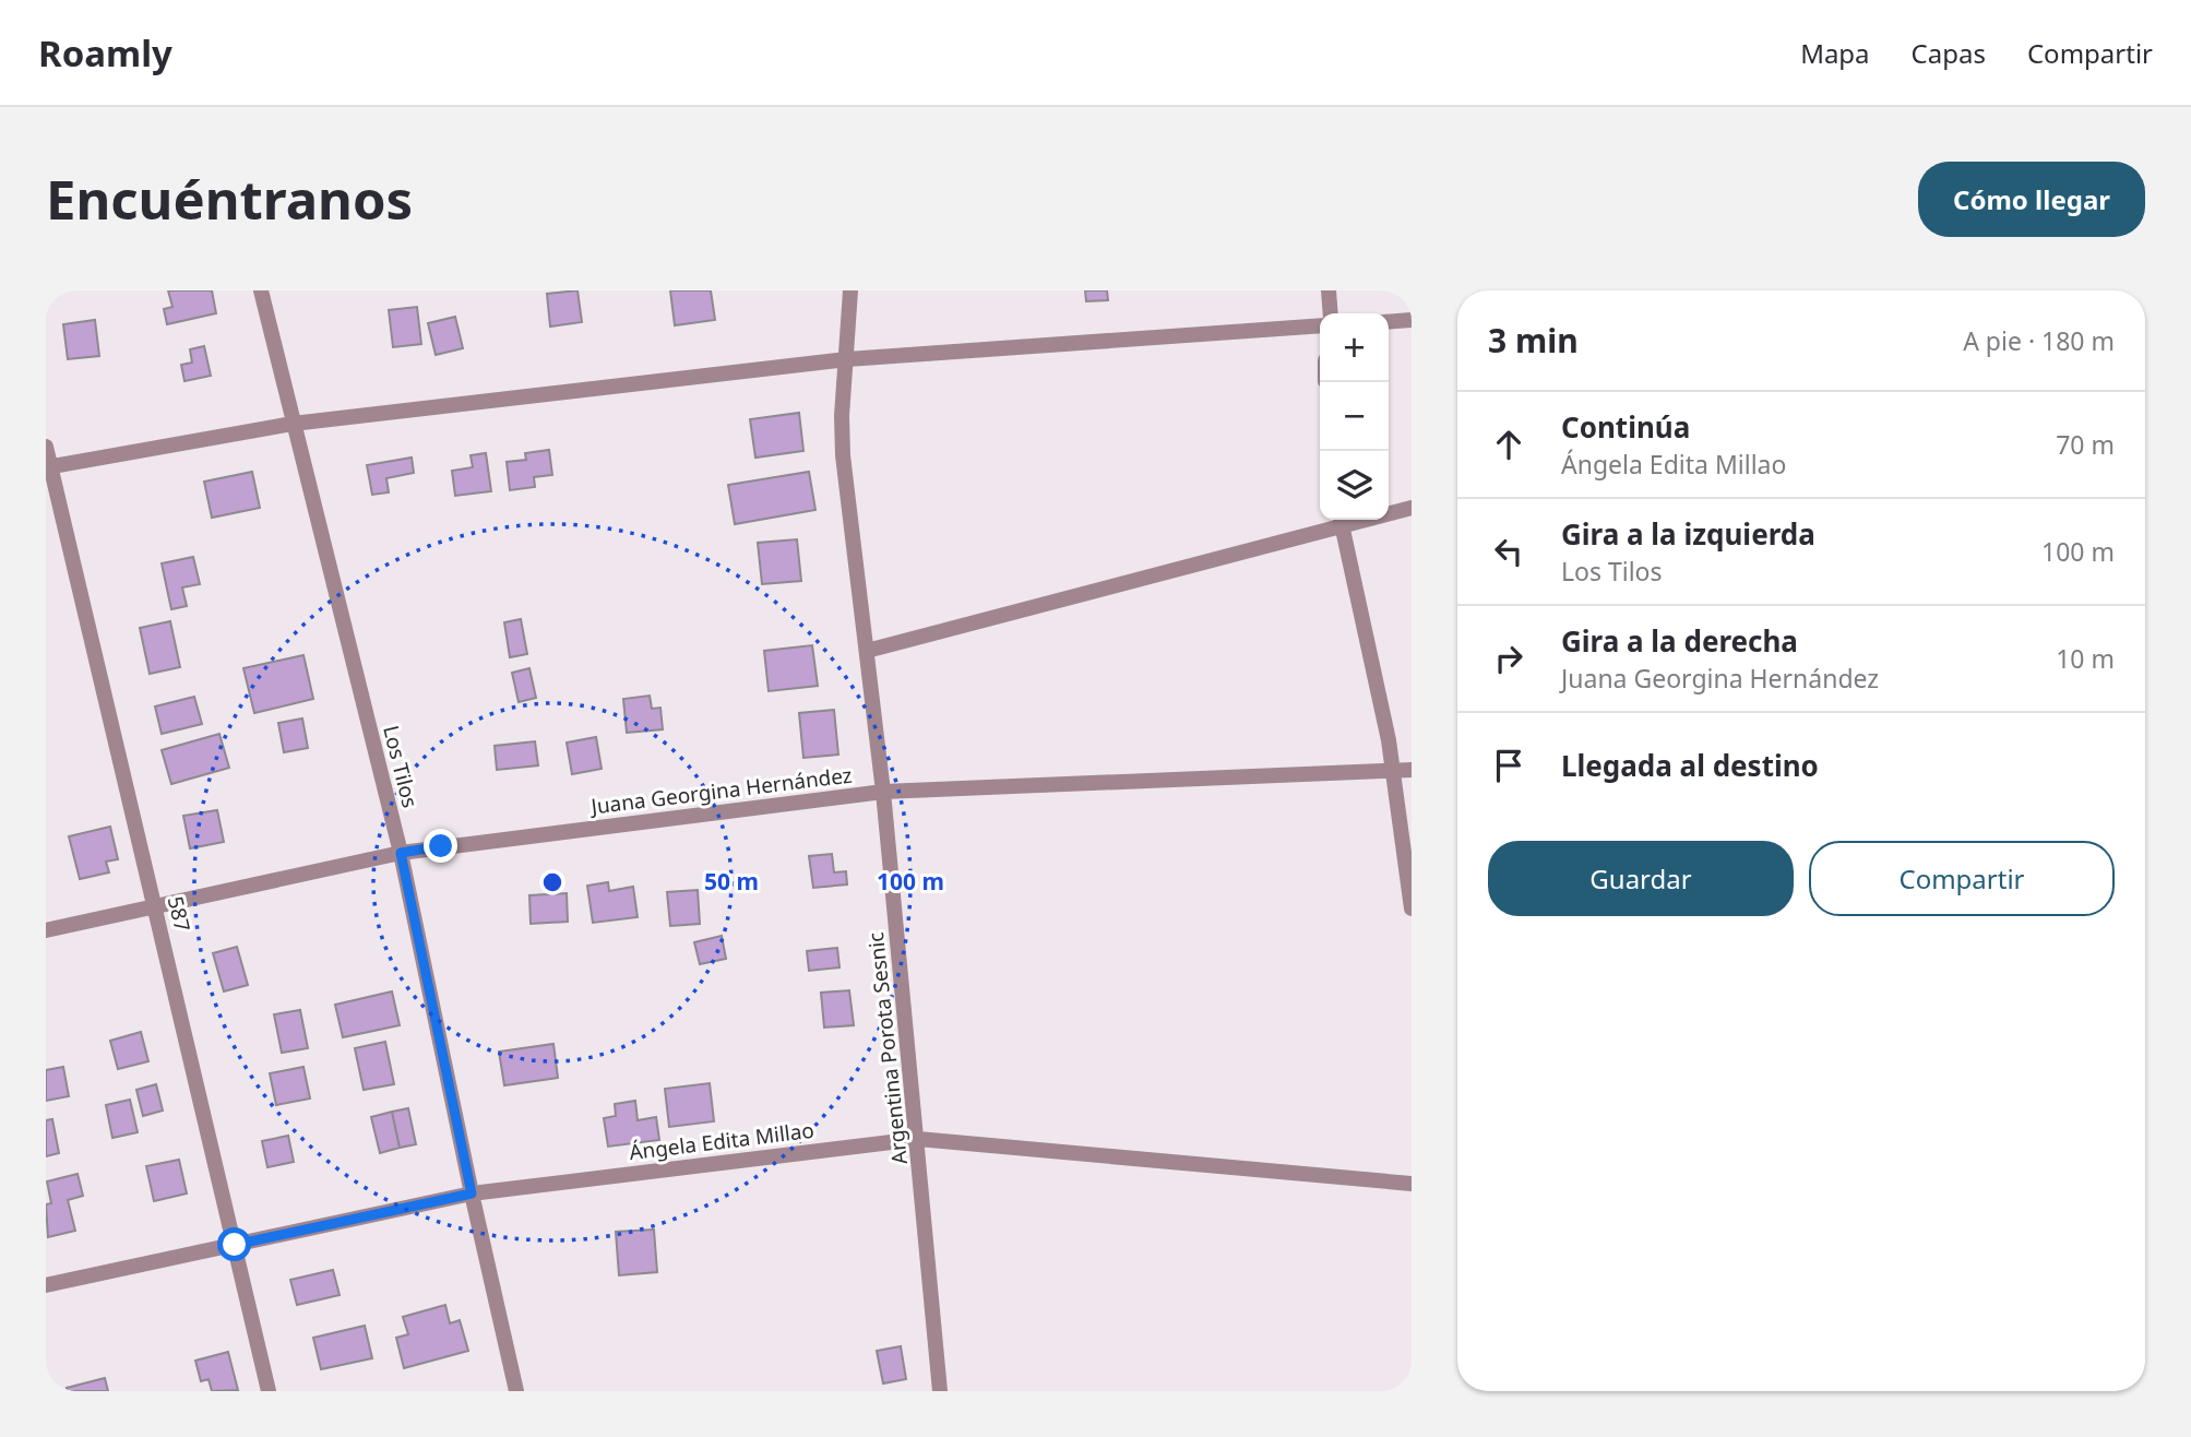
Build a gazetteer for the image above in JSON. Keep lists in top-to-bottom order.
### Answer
{
  "streets": {
    "street": [
      "Los Tilos",
      "Juana Georgina Hernández",
      "587",
      "Argentina Porota Sesnic",
      "Ángela Edita Millao"
    ]
  },
  "crossings": [
    ["Los Tilos", "Juana Georgina Hernández"],
    ["Los Tilos", "Ángela Edita Millao"],
    ["Juana Georgina Hernández", "587"],
    ["Juana Georgina Hernández", "Argentina Porota Sesnic"],
    ["587", "Ángela Edita Millao"],
    ["Argentina Porota Sesnic", "Ángela Edita Millao"]
  ],
  "page": {
    "header": "Roamly",
    "nav": ["Mapa", "Capas", "Compartir"],
    "buttons": [
      "Cómo llegar",
      ["Guardar", "Compartir"]
    ],
    "title": "Encuéntranos",
    "heading": ["3 min", "A pie · 180 m"],
    "map_buttons": ["+", "−"],
    "list": [
      ["Continúa", "Ángela Edita Millao", "70 m"],
      ["Gira a la izquierda", "Los Tilos", "100 m"],
      ["Gira a la derecha", "Juana Georgina Hernández", "10 m"],
      "Llegada al destino"
    ]
  },
  "rings": ["50 m", "100 m"]
}
